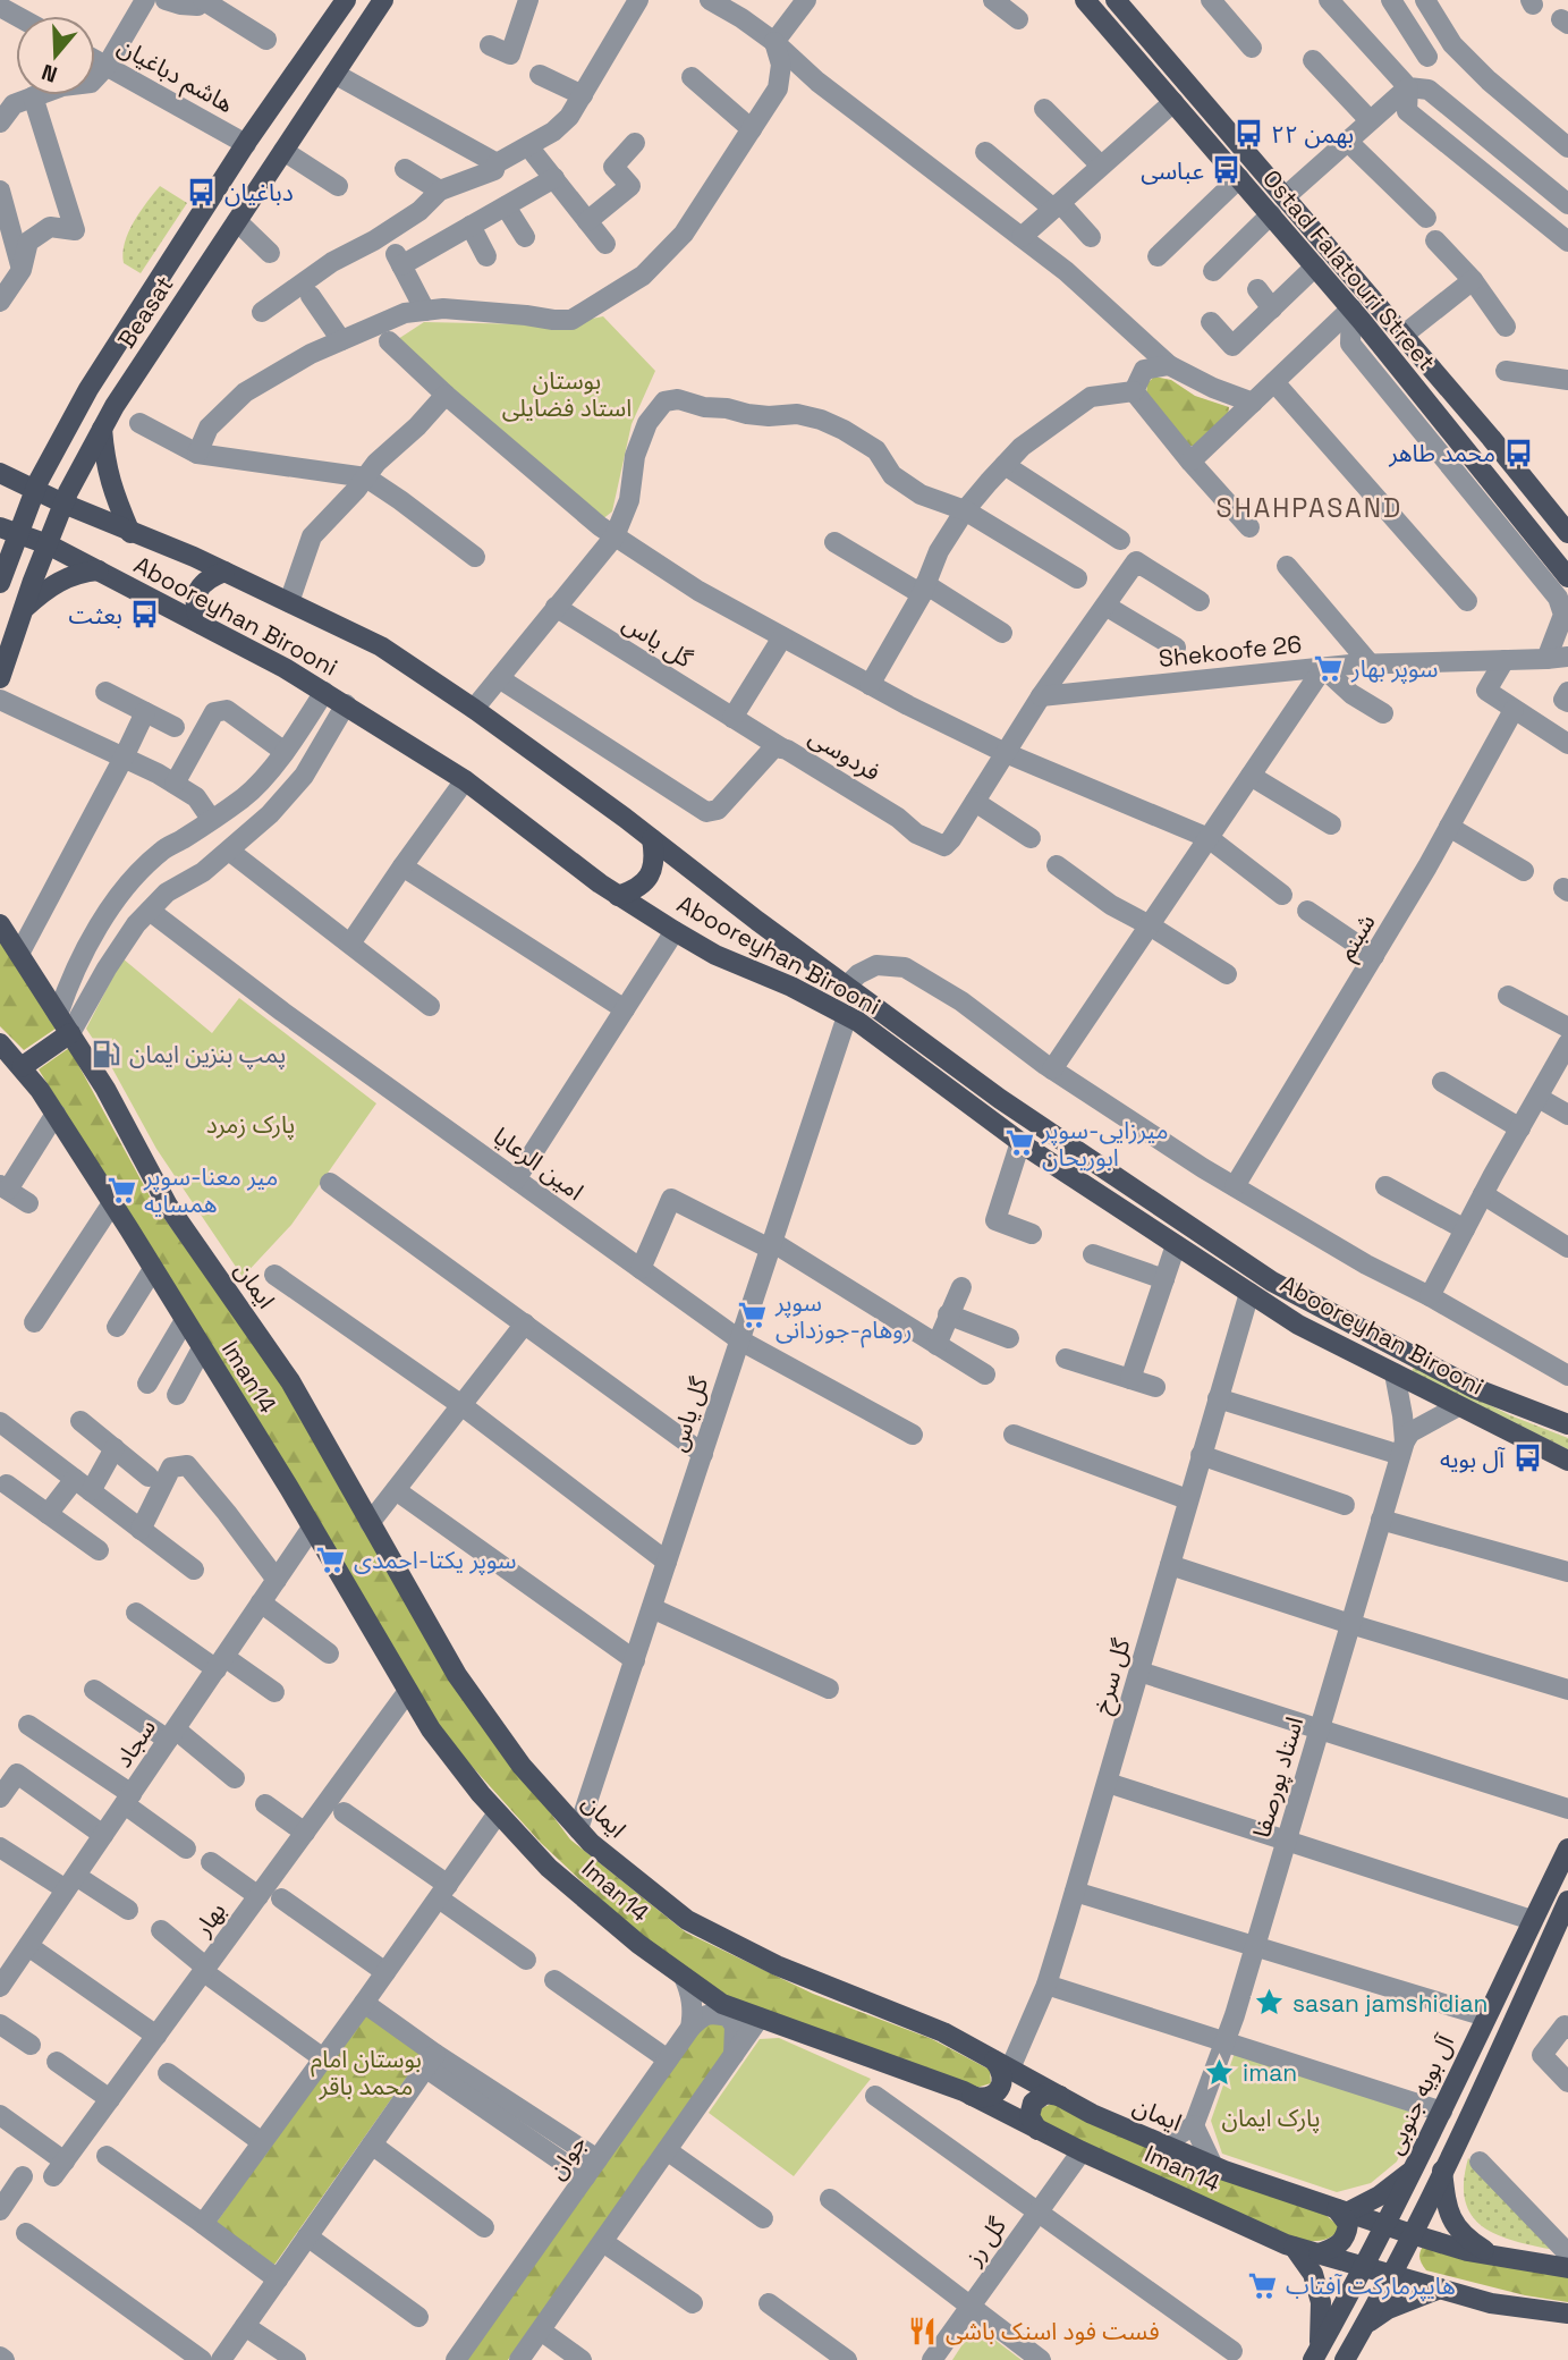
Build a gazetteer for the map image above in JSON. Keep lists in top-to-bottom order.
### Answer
{
  "streets": {
    "main road": [
      "Ostad Falatouri Street",
      "Beasat",
      "Abooreyhan Birooni",
      "ایمان",
      "Iman14",
      "آل بویه جنوبی"
    ],
    "street": [
      "هاشم دباغیان",
      "گل یاس",
      "Shekoofe 26",
      "فردوسی",
      "شبنم",
      "امین الرعایا",
      "گل سرخ",
      "سجاد",
      "استاد پورصفا",
      "بهار",
      "جوان",
      "گل رز"
    ]
  },
  "crossings": [
    ["هاشم دباغیان", "Beasat"],
    ["Beasat", "Abooreyhan Birooni"],
    ["Abooreyhan Birooni", "گل یاس"],
    ["Abooreyhan Birooni", "گل سرخ"],
    ["گل یاس", "فردوسی"],
    ["گل یاس", "امین الرعایا"],
    ["گل یاس", "ایمان"],
    ["Shekoofe 26", "فردوسی"],
    ["ایمان", "گل سرخ"],
    ["ایمان", "آل بویه جنوبی"],
    ["Iman14", "سجاد"],
    ["Iman14", "بهار"],
    ["Iman14", "آل بویه جنوبی"],
    ["Iman14", "گل رز"]
  ],
  "districts": ["SHAHPASAND"],
  "parks": [
    "بوستان استاد فضایلی",
    "پارک زمرد",
    "بوستان امام محمد باقر",
    "پارک ایمان"
  ],
  "places": {
    "bus stop": [
      "۲۲ بهمن",
      "عباسی",
      "دباغیان",
      "محمد طاهر",
      "بعثت",
      "آل بویه"
    ],
    "supermarket": [
      "سوپر بهار",
      "میرزایی-سوپر ابوریحان",
      "میر معنا-سوپر همسایه",
      "سوپر روهام-جوزدانی",
      "سوپر یکتا-احمدی",
      "هایپرمارکت آفتاب"
    ],
    "fuel station": ["پمپ بنزین ایمان"],
    "place": ["sasan jamshidian", "iman"],
    "restaurant": ["فست فود اسنک باشی"]
  },
  "north": "bottom"
}
